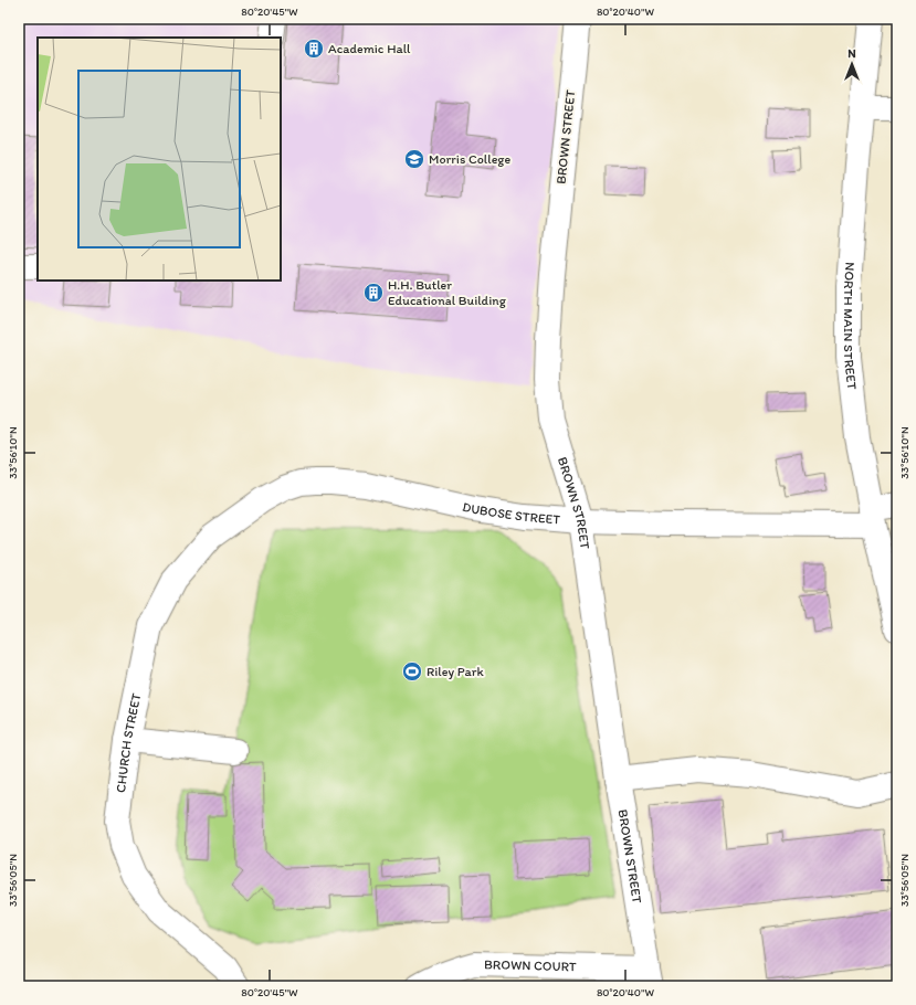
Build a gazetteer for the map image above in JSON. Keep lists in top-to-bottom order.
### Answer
{
  "streets": {
    "street": [
      "BROWN STREET",
      "NORTH MAIN STREET",
      "DUBOSE STREET",
      "CHURCH STREET",
      "BROWN COURT"
    ]
  },
  "crossings": [
    ["BROWN STREET", "DUBOSE STREET"],
    ["BROWN STREET", "BROWN COURT"],
    ["NORTH MAIN STREET", "DUBOSE STREET"],
    ["DUBOSE STREET", "CHURCH STREET"]
  ],
  "places": {
    "building": ["Academic Hall", "H.H. Butler Educational Building"],
    "school or university": ["Morris College"],
    "sports": ["Riley Park"]
  },
  "north": "top",
  "coordinates": [
    "80°20'45\"W",
    "80°20'40\"W",
    "33°56'10\"N",
    "33°56'05\"N"
  ]
}
